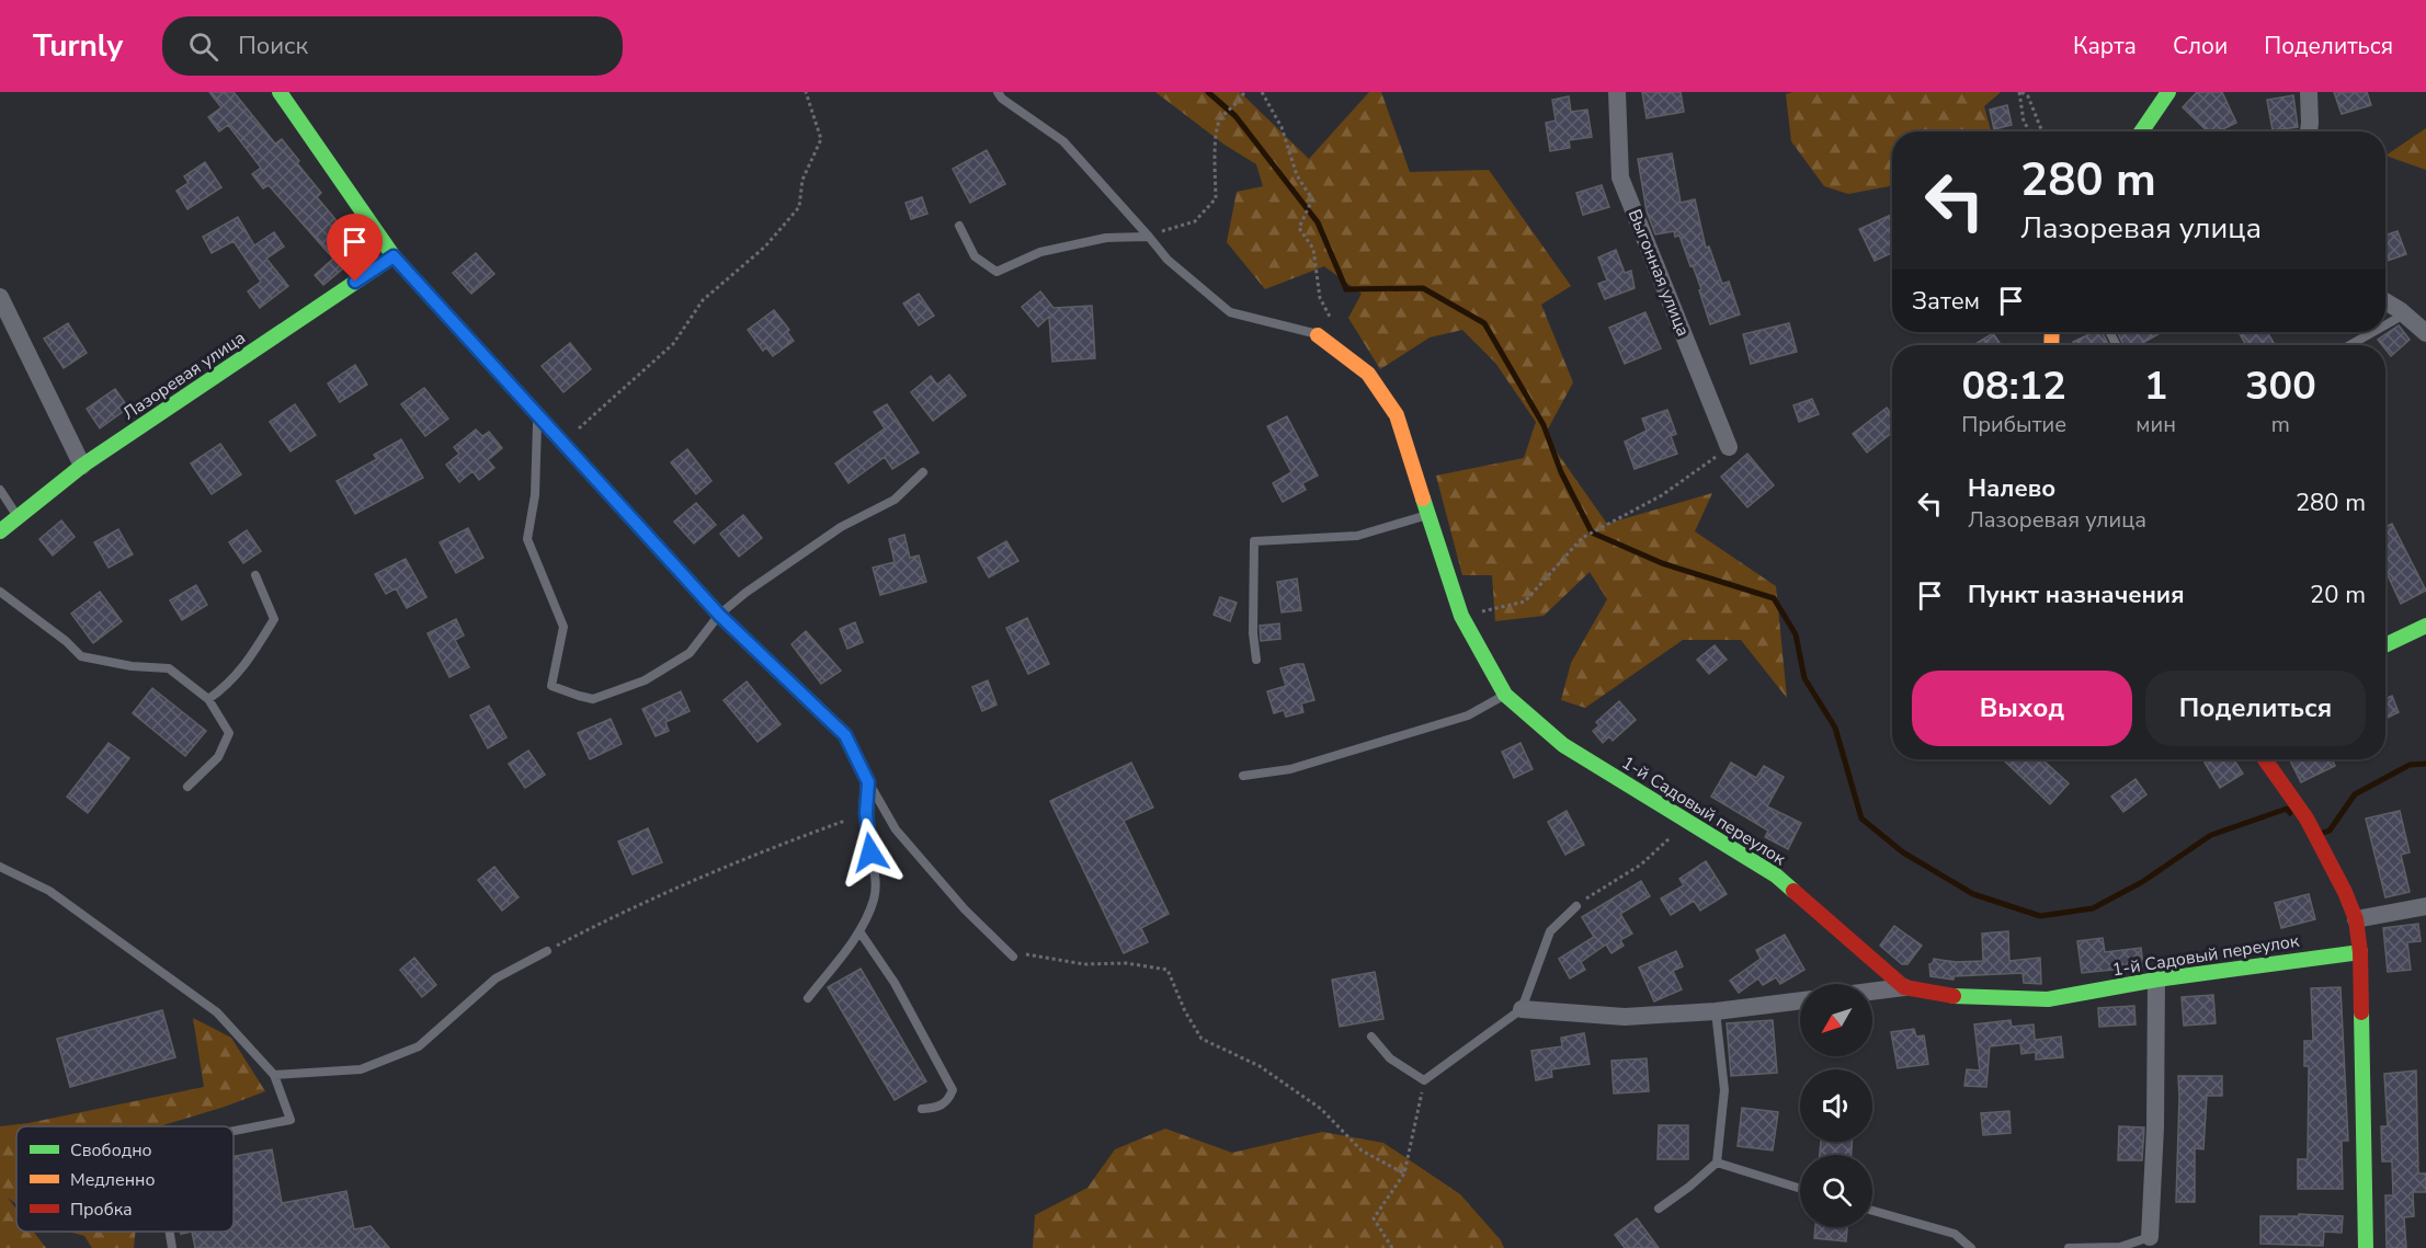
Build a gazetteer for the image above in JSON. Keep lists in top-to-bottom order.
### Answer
{
  "streets": {
    "street": ["Выгонная улица", "Лазоревая улица", "1-й Садовый переулок"]
  },
  "legend": ["Свободно", "Медленно", "Пробка"],
  "north": "bottom left",
  "page": {
    "header": "Turnly",
    "search": "Поиск",
    "nav": ["Карта", "Слои", "Поделиться"],
    "turn": ["280 m", "Лазоревая улица"],
    "then": "Затем",
    "eta": [
      "08:12",
      "Прибытие",
      "1",
      "мин",
      "300",
      "m"
    ],
    "list": [
      {
        "name": "Налево",
        "note": "Лазоревая улица",
        "value": "280 m"
      },
      {
        "name": "Пункт назначения",
        "value": "20 m"
      }
    ],
    "buttons": ["Выход", "Поделиться"]
  }
}
